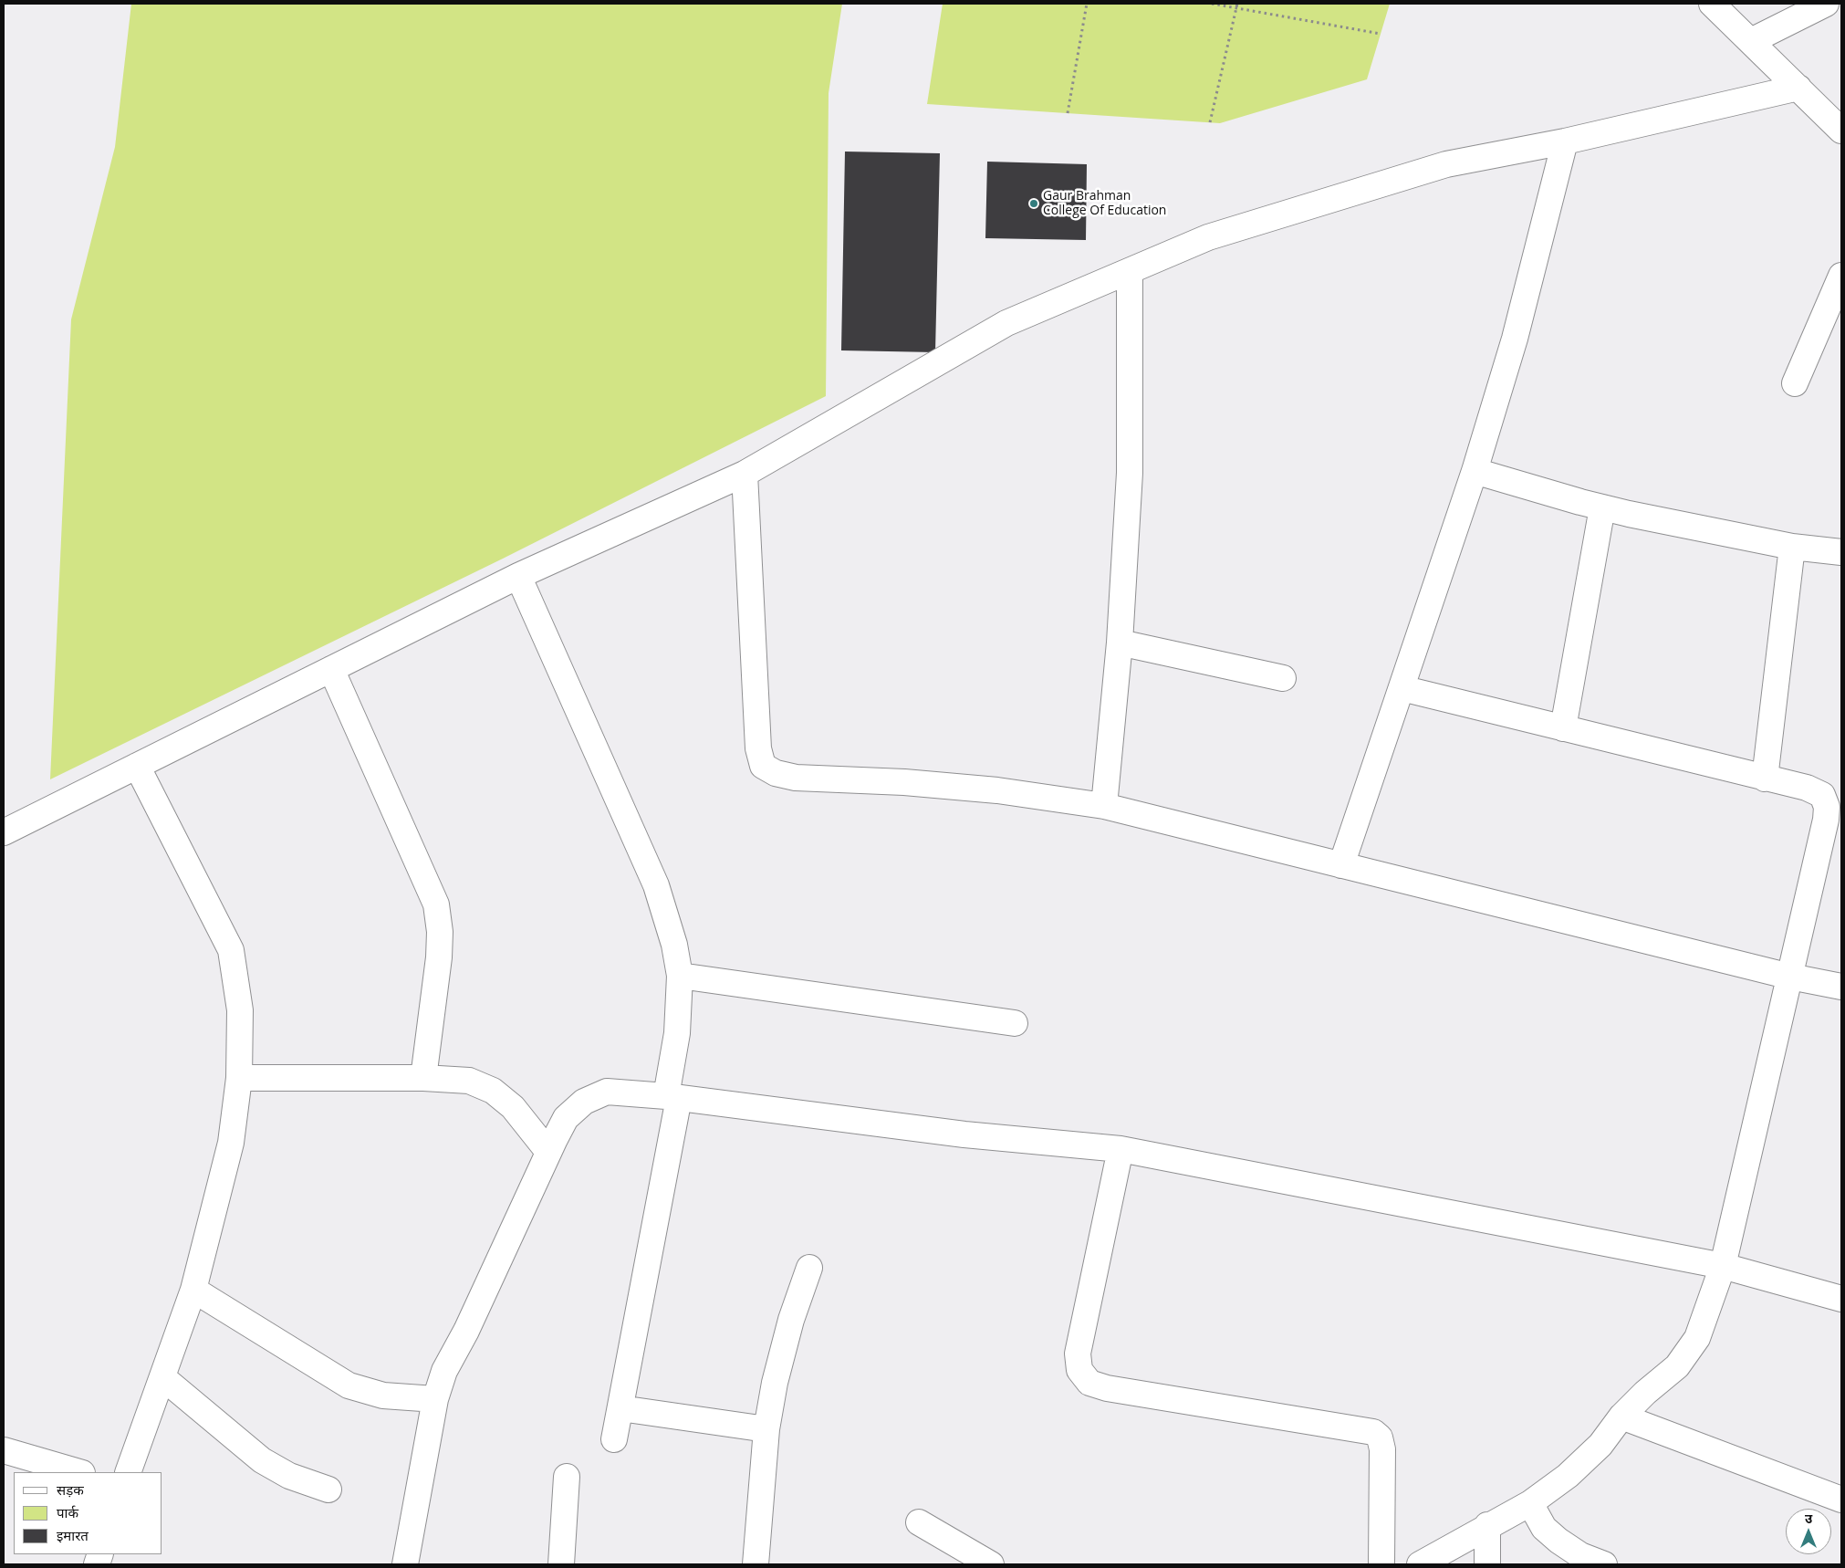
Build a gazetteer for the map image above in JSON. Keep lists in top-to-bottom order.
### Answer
{
  "places": ["Gaur Brahman College Of Education"],
  "legend": ["सड़क", "पार्क", "इमारत"],
  "north": "top"
}
